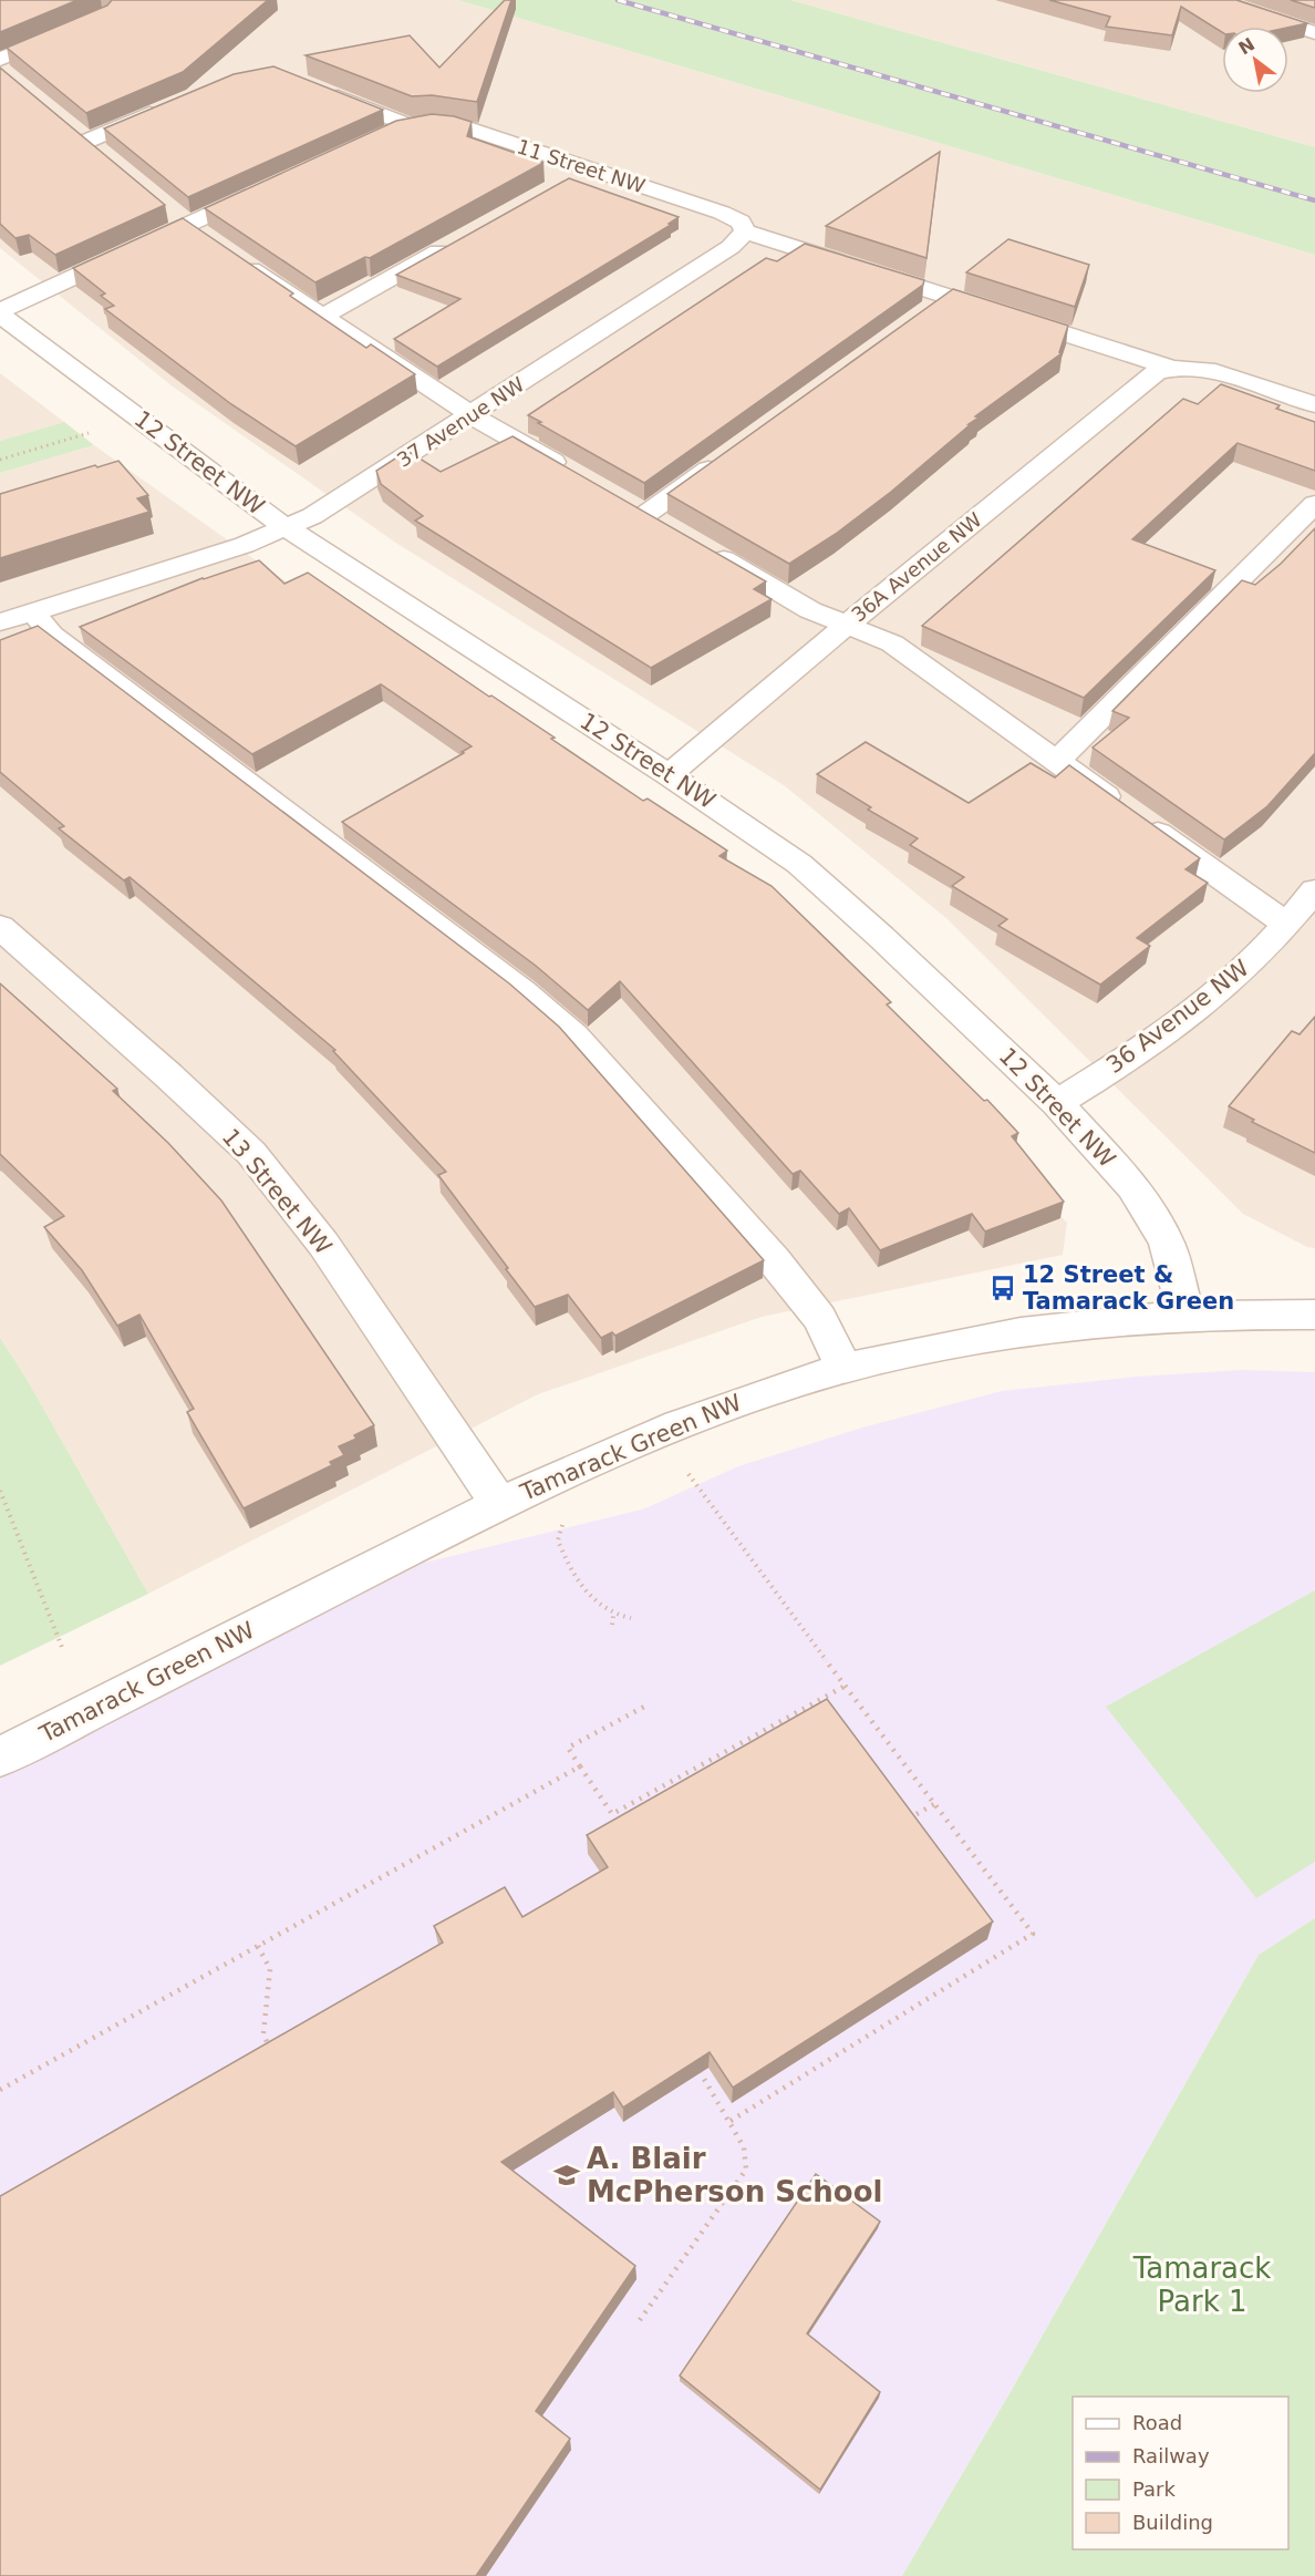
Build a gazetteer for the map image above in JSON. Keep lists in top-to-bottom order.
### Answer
{
  "streets": {
    "street": [
      "11 Street NW",
      "37 Avenue NW",
      "12 Street NW",
      "36A Avenue NW",
      "36 Avenue NW",
      "13 Street NW",
      "Tamarack Green NW"
    ]
  },
  "crossings": [
    ["11 Street NW", "37 Avenue NW"],
    ["11 Street NW", "36A Avenue NW"],
    ["37 Avenue NW", "12 Street NW"],
    ["12 Street NW", "36A Avenue NW"],
    ["12 Street NW", "36 Avenue NW"],
    ["12 Street NW", "Tamarack Green NW"],
    ["13 Street NW", "Tamarack Green NW"]
  ],
  "parks": ["Tamarack Park 1"],
  "places": {
    "bus stop": ["12 Street & Tamarack Green"],
    "school or university": ["A. Blair McPherson School"]
  },
  "legend": [
    "Road",
    "Railway",
    "Park",
    "Building"
  ],
  "north": "top left"
}
